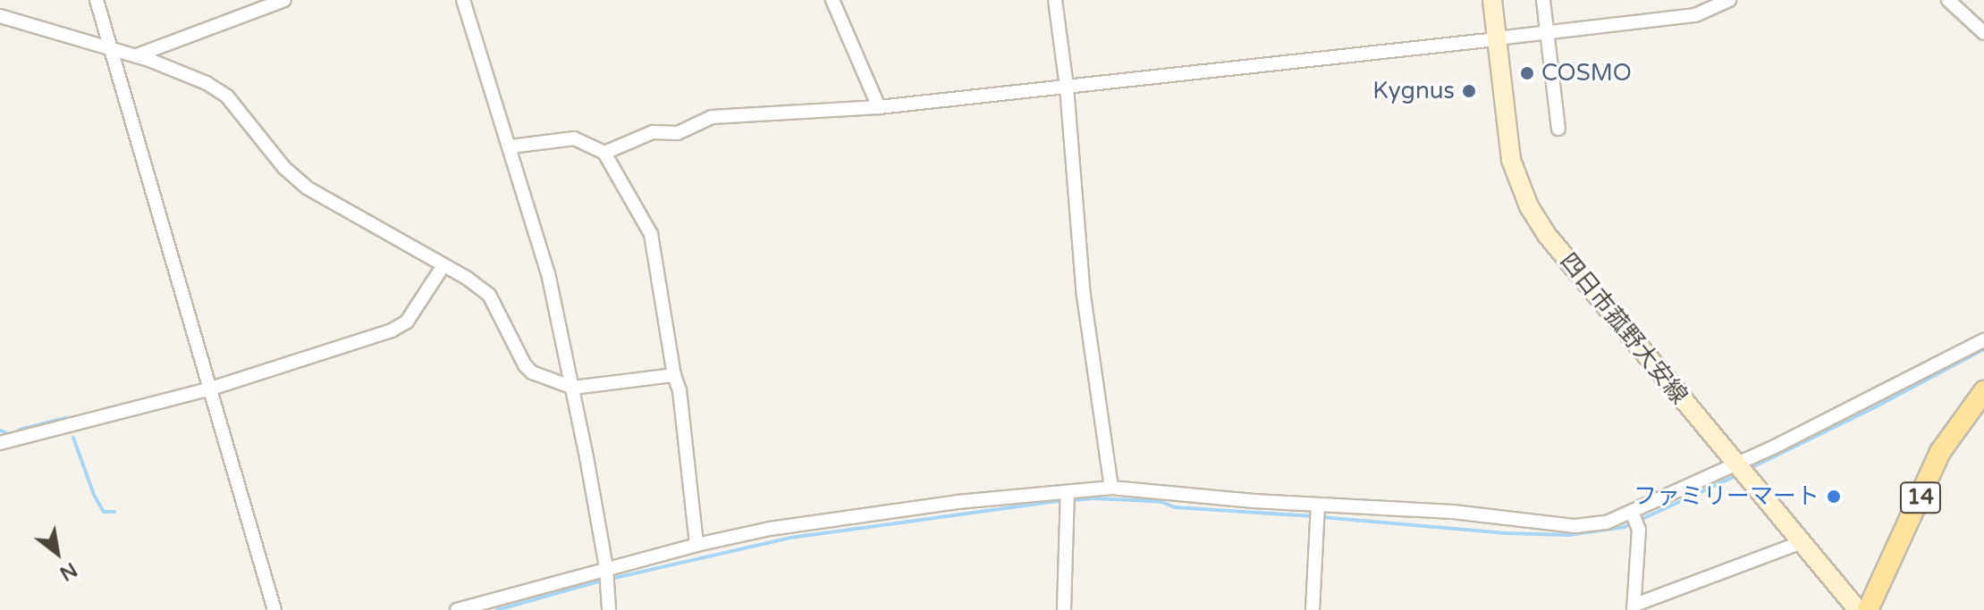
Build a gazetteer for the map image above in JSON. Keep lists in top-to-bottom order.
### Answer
{
  "streets": {
    "main road": ["四日市菰野大安線", "14"]
  },
  "places": ["COSMO", "Kygnus", "ファミリーマート"],
  "north": "bottom right"
}
